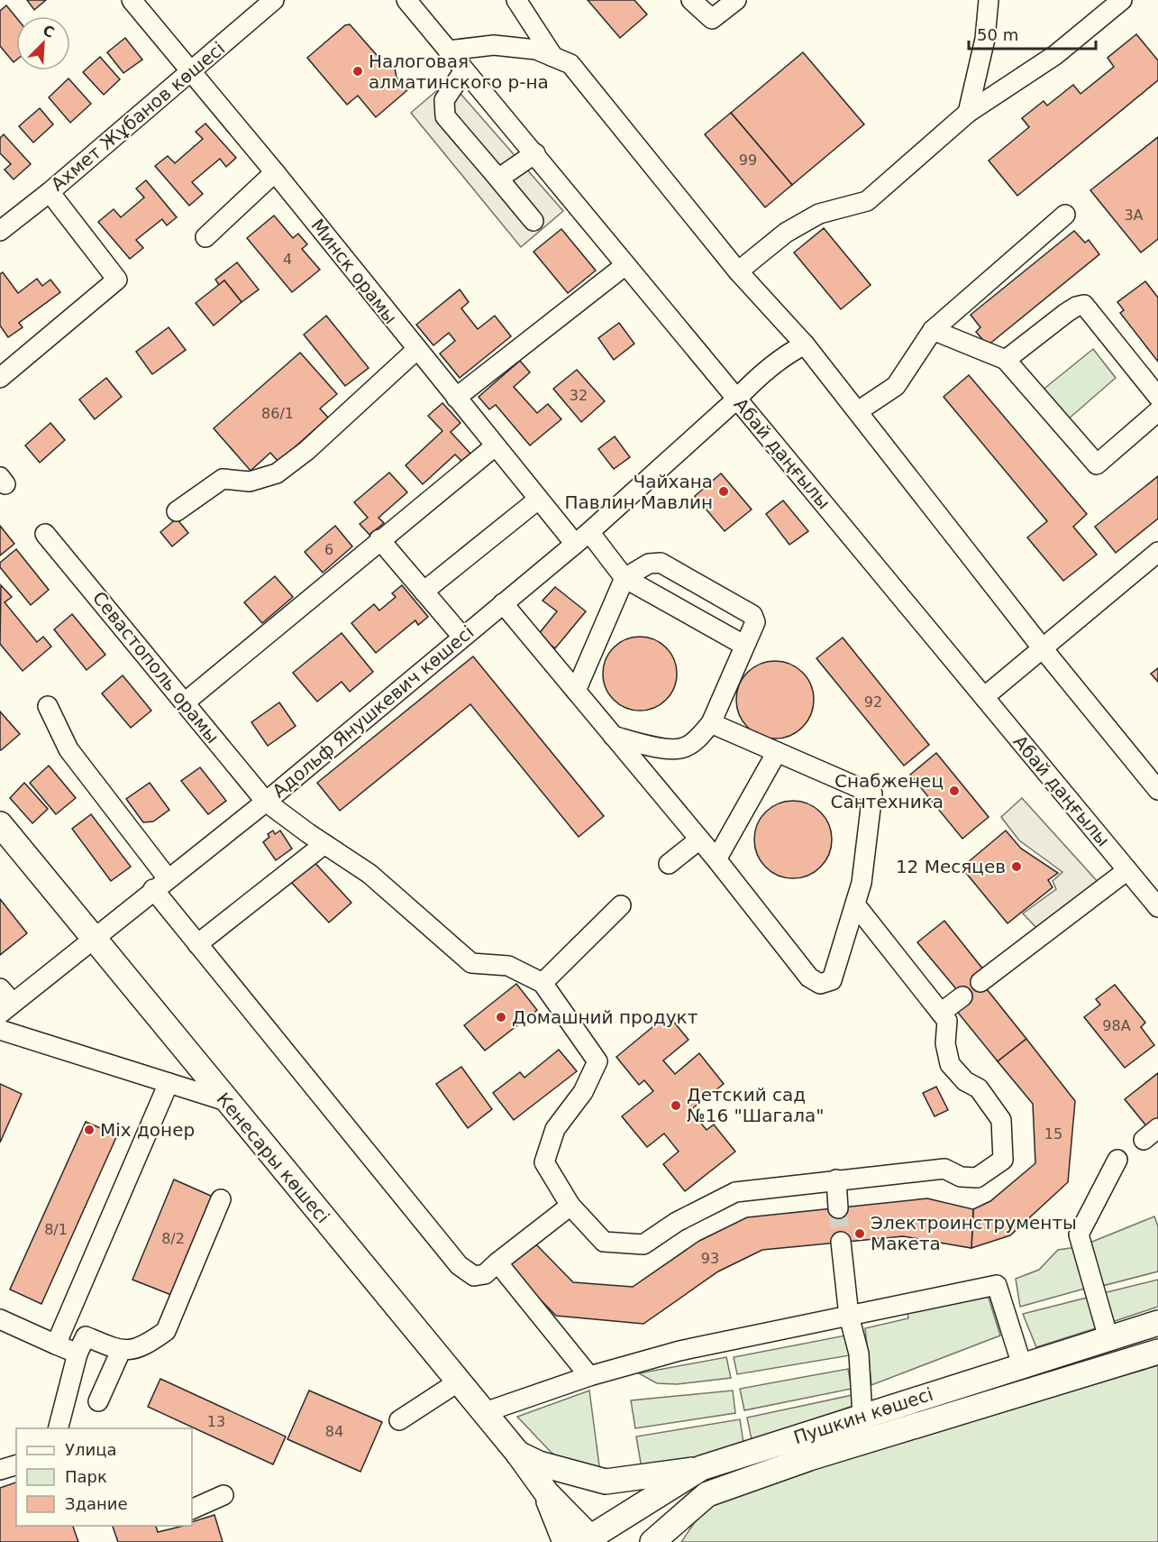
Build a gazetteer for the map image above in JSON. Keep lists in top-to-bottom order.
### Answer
{
  "streets": {
    "main road": ["Кенесары көшесі", "Пушкин көшесі"],
    "street": [
      "Ахмет Жұбанов көшесі",
      "Минск орамы",
      "Абай даңғылы",
      "Севастополь орамы",
      "Адольф Янушкевич көшесі"
    ]
  },
  "crossings": [
    ["Ахмет Жұбанов көшесі", "Минск орамы"],
    ["Минск орамы", "Адольф Янушкевич көшесі"],
    ["Абай даңғылы", "Адольф Янушкевич көшесі"],
    ["Севастополь орамы", "Адольф Янушкевич көшесі"],
    ["Адольф Янушкевич көшесі", "Кенесары көшесі"],
    ["Кенесары көшесі", "Пушкин көшесі"]
  ],
  "places": [
    "Налоговая алматинского р-на",
    "Чайхана Павлин Мавлин",
    "Снабженец Сантехника",
    "12 Месяцев",
    "Домашний продукт",
    "Детский сад №16 \"Шагала\"",
    "Mix донер",
    "Электроинструменты Макета"
  ],
  "house_numbers": [
    "99",
    "3А",
    "4",
    "32",
    "86/1",
    "6",
    "92",
    "98А",
    "15",
    "8/1",
    "8/2",
    "93",
    "13",
    "84"
  ],
  "legend": ["Улица", "Парк", "Здание"],
  "scale_bar": "50 m",
  "north": "top right"
}
